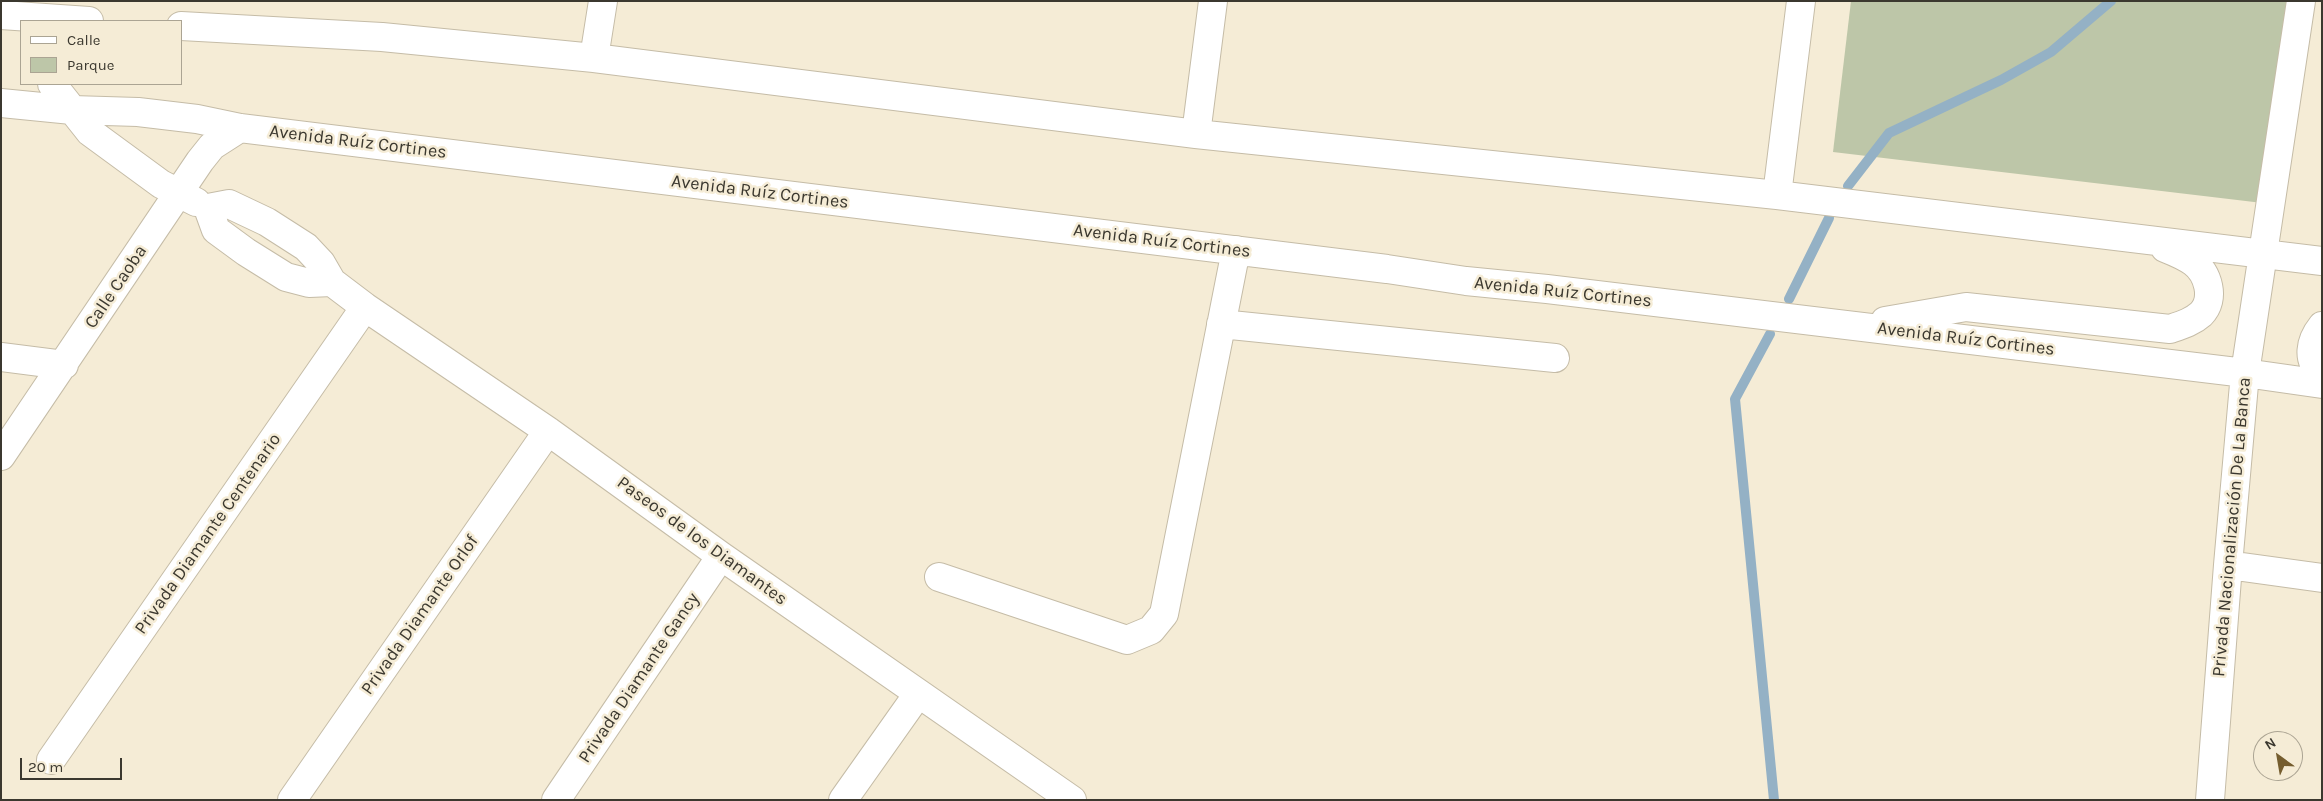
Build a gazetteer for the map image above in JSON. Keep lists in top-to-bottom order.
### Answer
{
  "streets": {
    "street": [
      "Avenida Ruíz Cortines",
      "Calle Caoba",
      "Privada Nacionalización De La Banca",
      "Privada Diamante Centenario",
      "Paseos de los Diamantes",
      "Privada Diamante Orlof",
      "Privada Diamante Gancy"
    ]
  },
  "crossings": [
    ["Avenida Ruíz Cortines", "Calle Caoba"],
    ["Avenida Ruíz Cortines", "Privada Nacionalización De La Banca"],
    ["Privada Diamante Centenario", "Paseos de los Diamantes"],
    ["Paseos de los Diamantes", "Privada Diamante Orlof"],
    ["Paseos de los Diamantes", "Privada Diamante Gancy"]
  ],
  "legend": ["Calle", "Parque"],
  "scale_bar": "20 m",
  "north": "top left"
}
